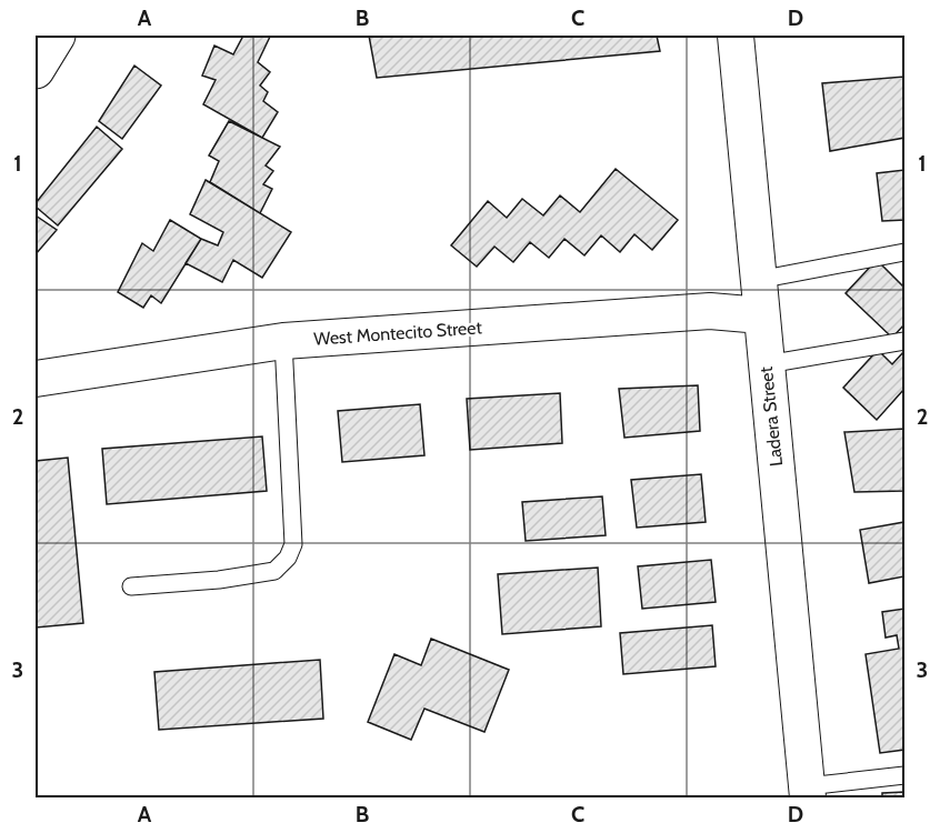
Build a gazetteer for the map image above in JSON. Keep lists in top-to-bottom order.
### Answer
{
  "streets": {
    "street": ["West Montecito Street", "Ladera Street"]
  },
  "crossings": [
    ["West Montecito Street", "Ladera Street"]
  ],
  "grid": {
    "columns": [
      "A",
      "B",
      "C",
      "D"
    ],
    "rows": ["1", "2", "3"]
  }
}
